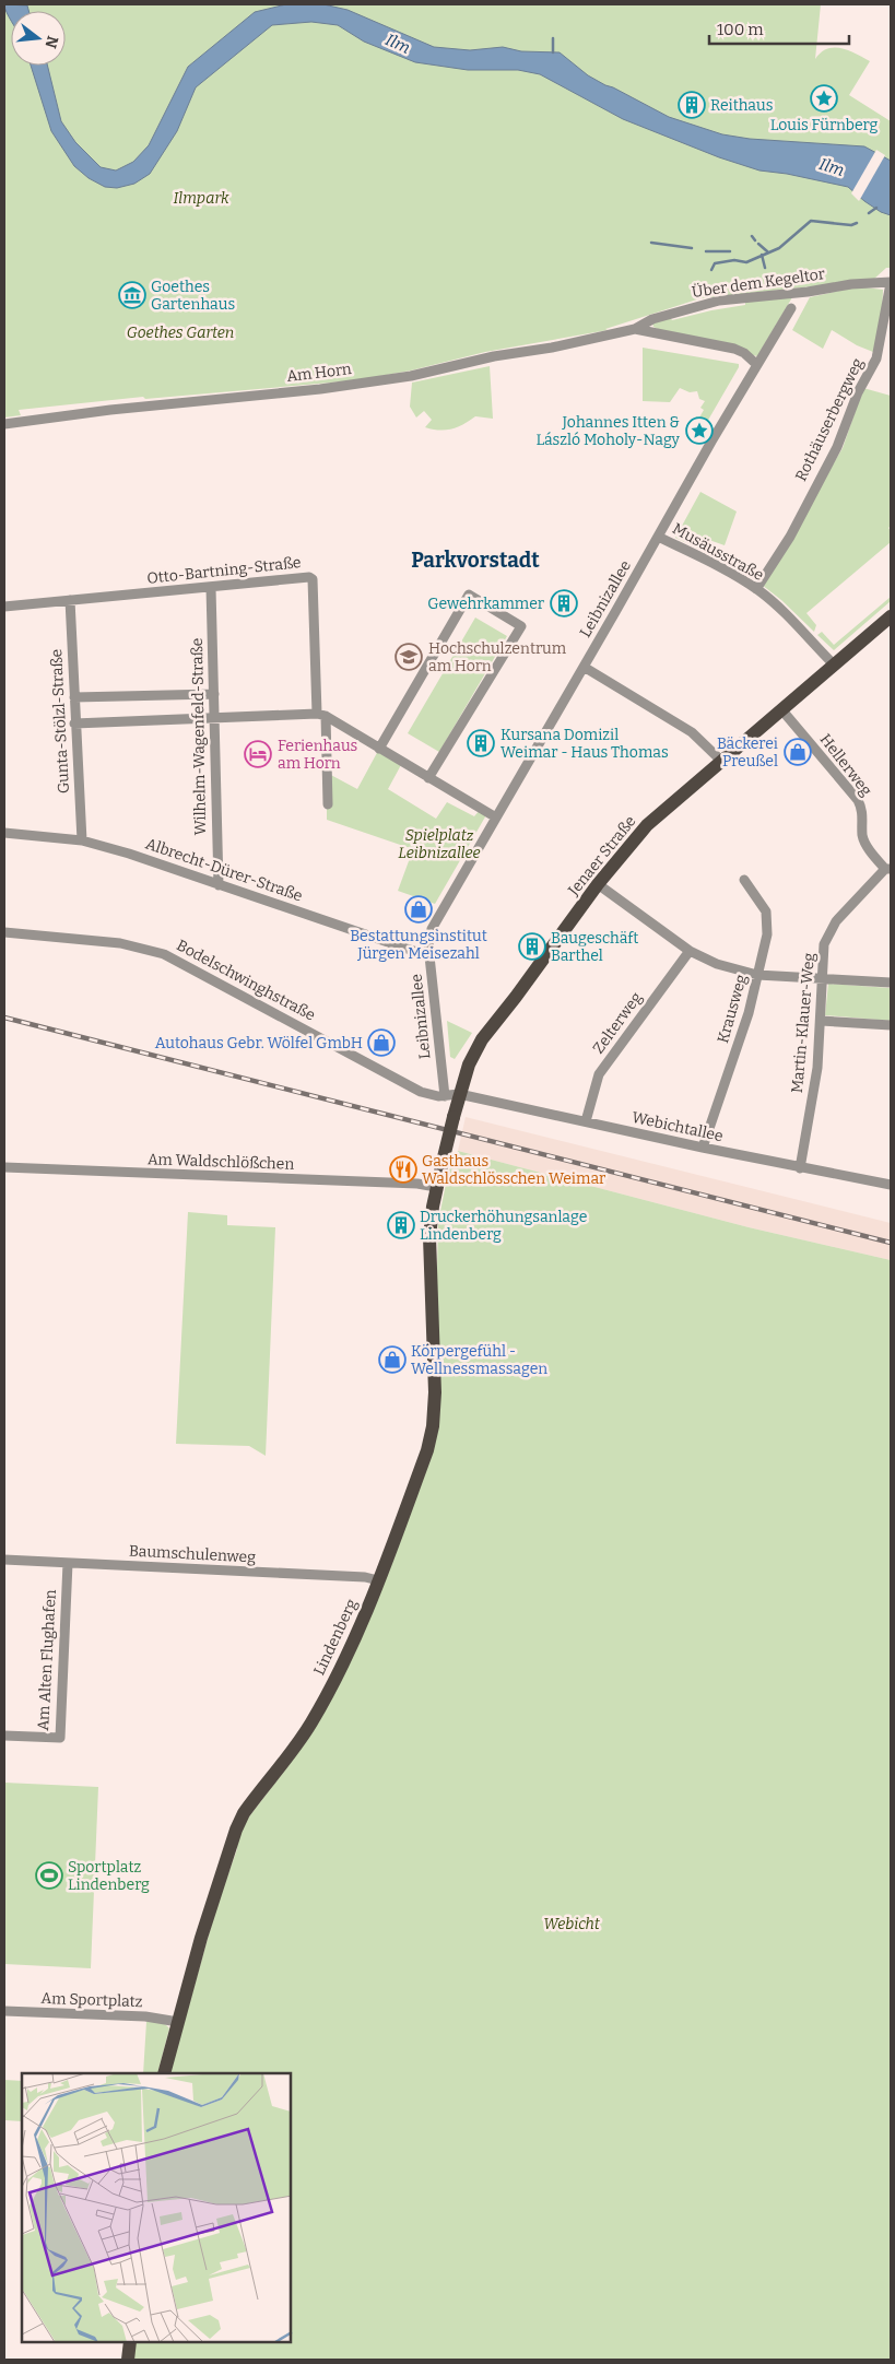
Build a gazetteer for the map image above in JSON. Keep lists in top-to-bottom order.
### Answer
{
  "streets": {
    "main road": ["Jenaer Straße", "Lindenberg"],
    "street": [
      "Über dem Kegeltor",
      "Am Horn",
      "Rothäuserbergweg",
      "Musäusstraße",
      "Otto-Bartning-Straße",
      "Leibnizallee",
      "Gunta-Stölzl-Straße",
      "Wilhelm-Wagenfeld-Straße",
      "Hellerweg",
      "Albrecht-Dürer-Straße",
      "Bodelschwinghstraße",
      "Krausweg",
      "Zelterweg",
      "Martin-Klauer-Weg",
      "Webichtallee",
      "Am Waldschlößchen",
      "Baumschulenweg",
      "Am Alten Flughafen",
      "Am Sportplatz"
    ]
  },
  "crossings": [
    ["Über dem Kegeltor", "Am Horn"],
    ["Über dem Kegeltor", "Rothäuserbergweg"],
    ["Rothäuserbergweg", "Musäusstraße"],
    ["Musäusstraße", "Leibnizallee"],
    ["Musäusstraße", "Jenaer Straße"],
    ["Otto-Bartning-Straße", "Gunta-Stölzl-Straße"],
    ["Otto-Bartning-Straße", "Wilhelm-Wagenfeld-Straße"],
    ["Leibnizallee", "Albrecht-Dürer-Straße"],
    ["Leibnizallee", "Bodelschwinghstraße"],
    ["Gunta-Stölzl-Straße", "Albrecht-Dürer-Straße"],
    ["Wilhelm-Wagenfeld-Straße", "Albrecht-Dürer-Straße"],
    ["Hellerweg", "Jenaer Straße"],
    ["Hellerweg", "Martin-Klauer-Weg"],
    ["Jenaer Straße", "Bodelschwinghstraße"],
    ["Jenaer Straße", "Webichtallee"],
    ["Jenaer Straße", "Am Waldschlößchen"],
    ["Jenaer Straße", "Lindenberg"],
    ["Bodelschwinghstraße", "Webichtallee"],
    ["Krausweg", "Webichtallee"],
    ["Zelterweg", "Webichtallee"],
    ["Martin-Klauer-Weg", "Webichtallee"],
    ["Am Waldschlößchen", "Lindenberg"],
    ["Baumschulenweg", "Lindenberg"],
    ["Baumschulenweg", "Am Alten Flughafen"],
    ["Lindenberg", "Am Sportplatz"]
  ],
  "districts": ["Parkvorstadt"],
  "water": ["Ilm"],
  "parks": [
    "Ilmpark",
    "Goethes Garten",
    "Spielplatz Leibnizallee",
    "Webicht"
  ],
  "places": {
    "place": ["Louis Fürnberg", "Johannes Itten & László Moholy-Nagy"],
    "building": [
      "Reithaus",
      "Gewehrkammer",
      "Kursana Domizil Weimar - Haus Thomas",
      "Baugeschäft Barthel",
      "Druckerhöhungsanlage Lindenberg"
    ],
    "museum": ["Goethes Gartenhaus"],
    "school or university": ["Hochschulzentrum am Horn"],
    "shop": [
      "Bäckerei Preußel",
      "Bestattungsinstitut Jürgen Meisezahl",
      "Autohaus Gebr. Wölfel GmbH",
      "Körpergefühl - Wellnessmassagen"
    ],
    "hotel": ["Ferienhaus am Horn"],
    "restaurant": ["Gasthaus Waldschlösschen Weimar"],
    "sports": ["Sportplatz Lindenberg"]
  },
  "scale_bar": "100 m",
  "north": "right"
}
